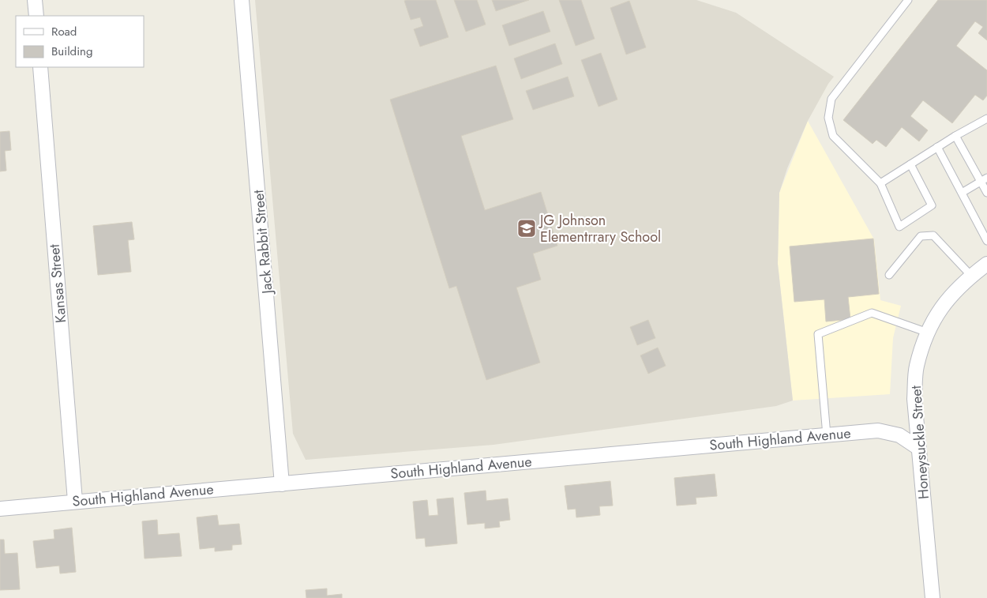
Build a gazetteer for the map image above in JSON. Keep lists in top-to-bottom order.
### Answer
{
  "streets": {
    "street": [
      "Jack Rabbit Street",
      "Kansas Street",
      "South Highland Avenue",
      "Honeysuckle Street"
    ]
  },
  "crossings": [
    ["Jack Rabbit Street", "South Highland Avenue"],
    ["Kansas Street", "South Highland Avenue"],
    ["South Highland Avenue", "Honeysuckle Street"]
  ],
  "places": {
    "school or university": ["JG Johnson Elementrrary School"]
  },
  "legend": ["Road", "Building"]
}
